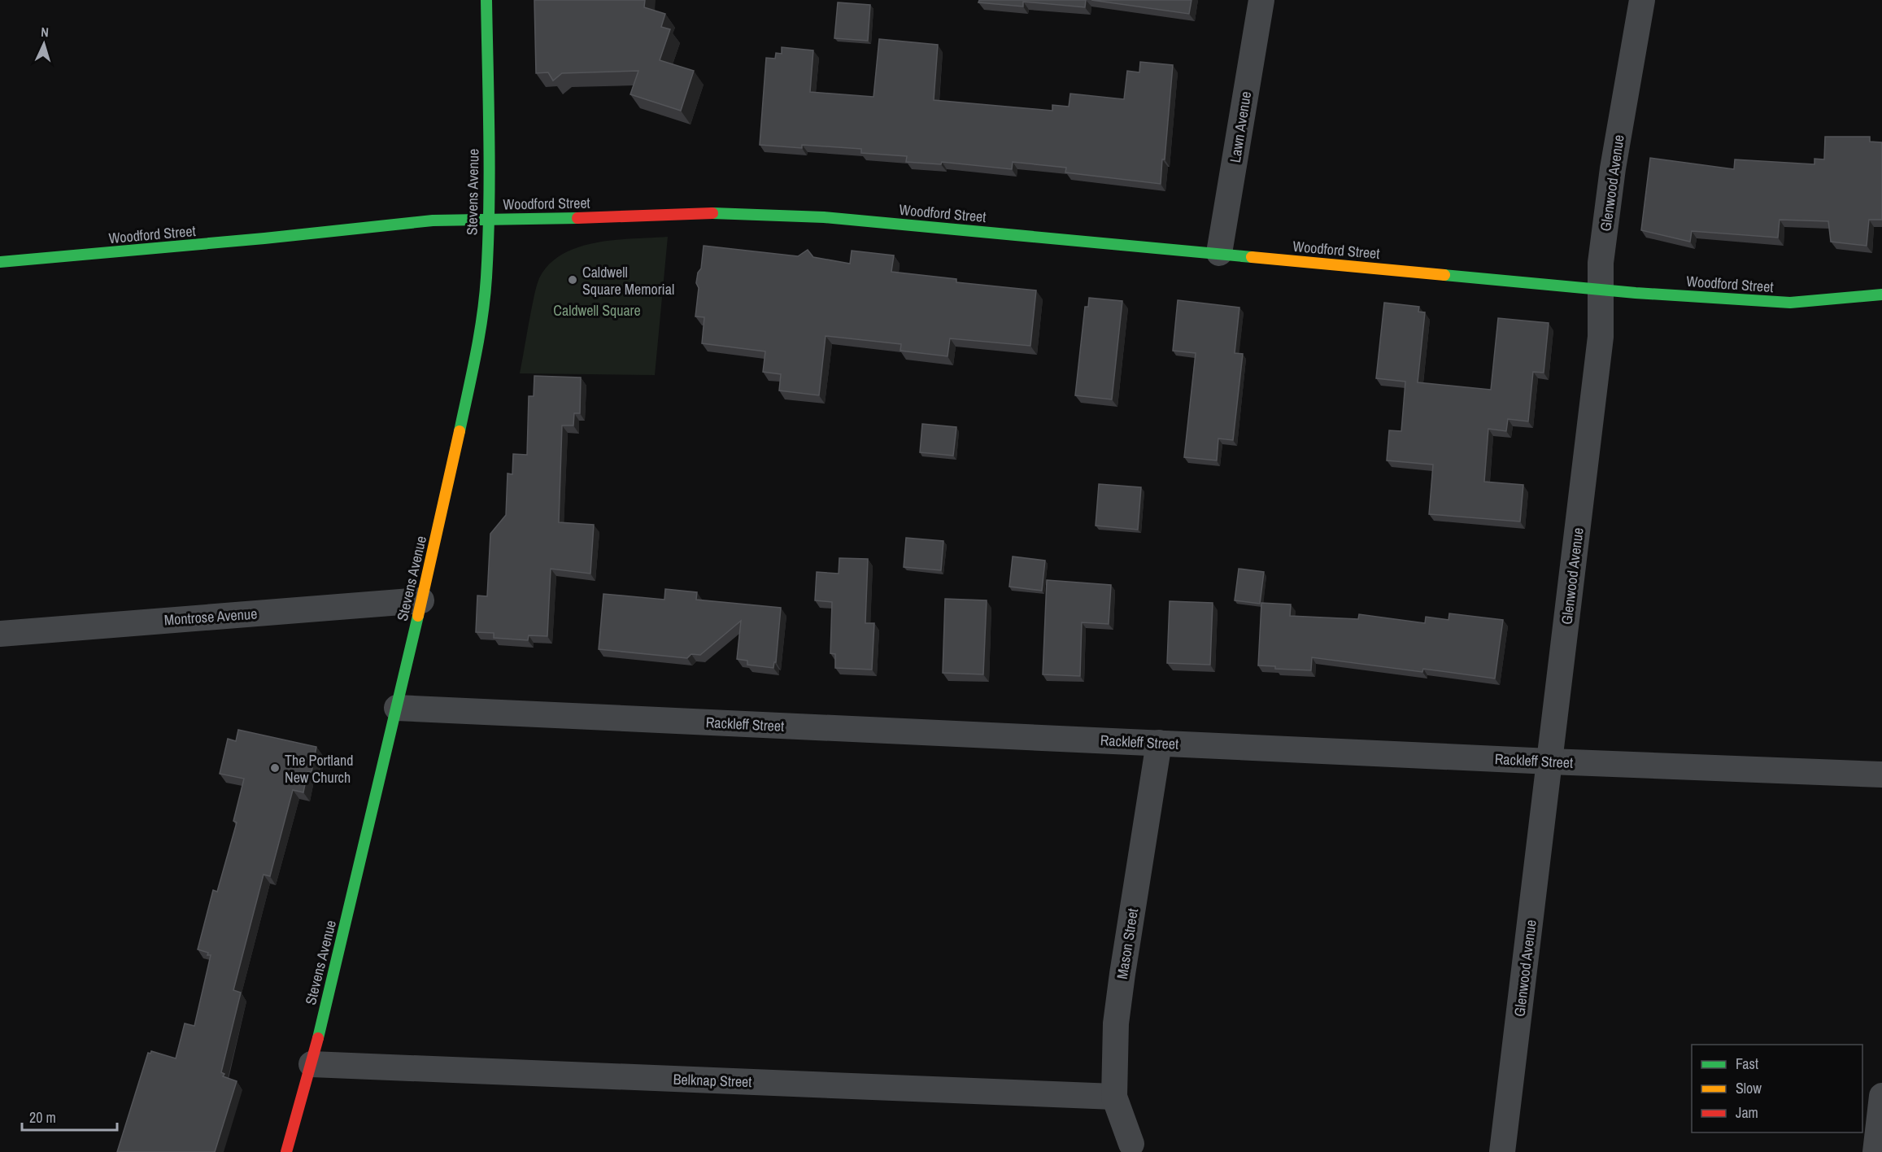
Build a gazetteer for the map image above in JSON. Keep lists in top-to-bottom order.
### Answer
{
  "streets": {
    "main road": ["Stevens Avenue", "Woodford Street"],
    "street": [
      "Lawn Avenue",
      "Glenwood Avenue",
      "Montrose Avenue",
      "Rackleff Street",
      "Mason Street",
      "Belknap Street"
    ]
  },
  "crossings": [
    ["Lawn Avenue", "Woodford Street"],
    ["Glenwood Avenue", "Woodford Street"],
    ["Glenwood Avenue", "Rackleff Street"],
    ["Stevens Avenue", "Woodford Street"],
    ["Stevens Avenue", "Montrose Avenue"],
    ["Stevens Avenue", "Rackleff Street"],
    ["Stevens Avenue", "Belknap Street"],
    ["Rackleff Street", "Mason Street"],
    ["Mason Street", "Belknap Street"]
  ],
  "parks": ["Caldwell Square"],
  "places": ["Caldwell Square Memorial", "The Portland New Church"],
  "legend": ["Fast", "Slow", "Jam"],
  "scale_bar": "20 m",
  "north": "top"
}
